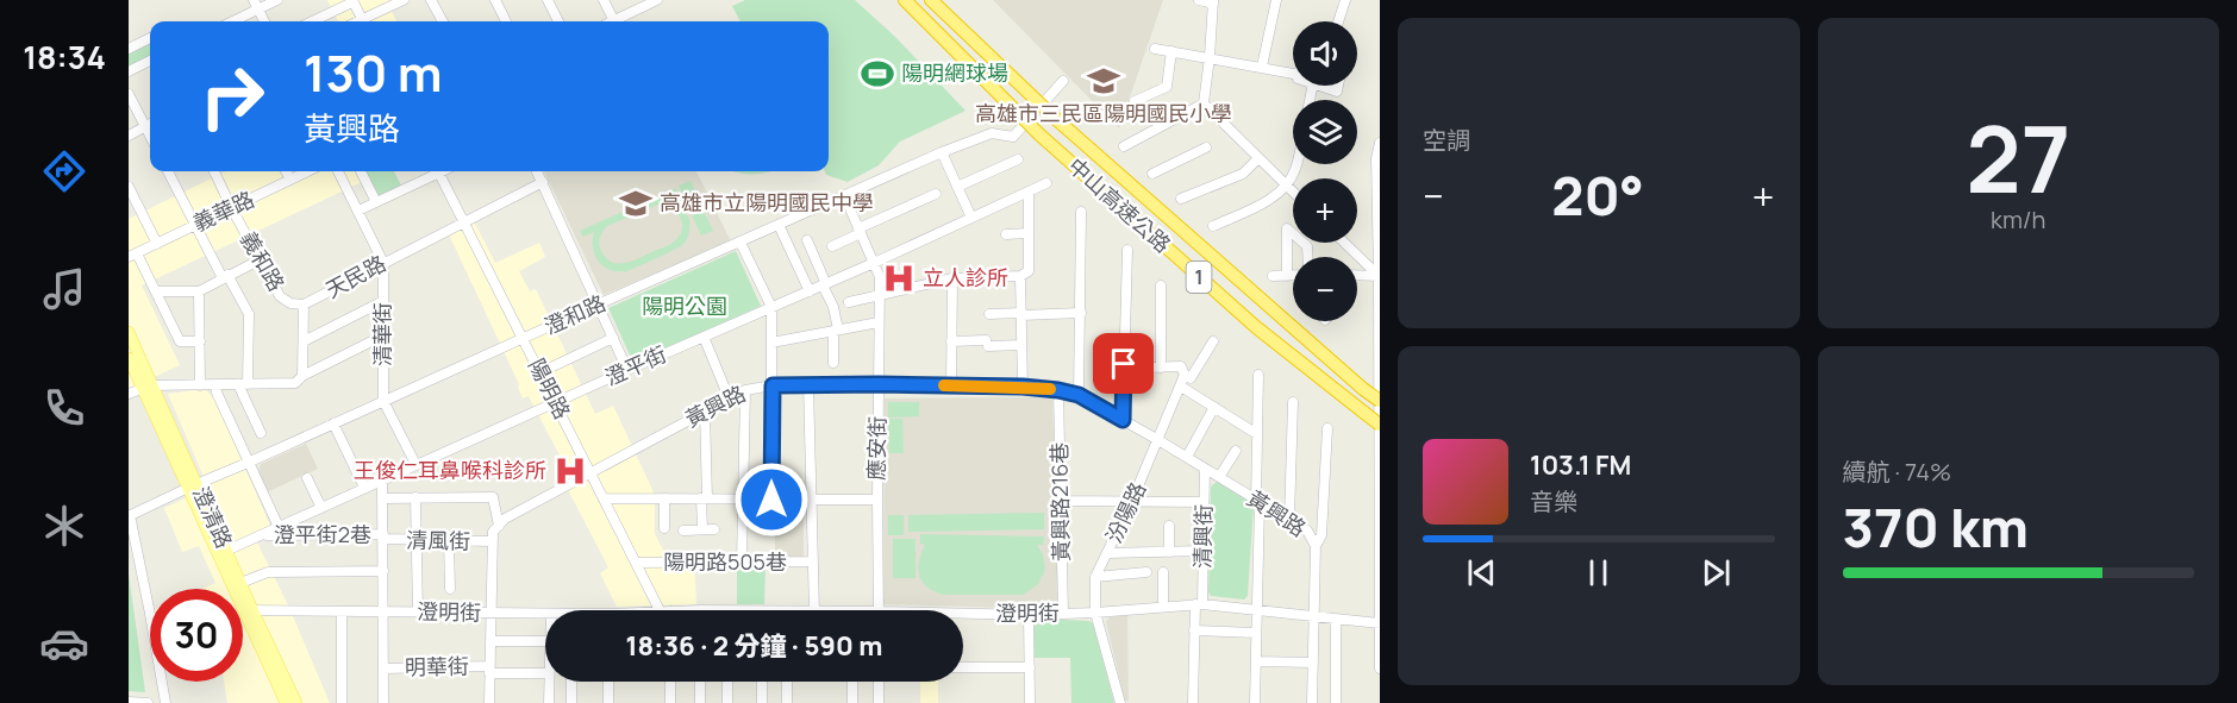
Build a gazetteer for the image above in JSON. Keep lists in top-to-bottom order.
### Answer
{
  "streets": {
    "highway": ["中山高速公路", "1"],
    "main road": ["澄清路"],
    "street": [
      "義華路",
      "義和路",
      "天民路",
      "澄和路",
      "清華街",
      "澄平街",
      "陽明路",
      "黃興路",
      "應安街",
      "黃興路216巷",
      "汾陽路",
      "澄平街2巷",
      "清興街",
      "清風街",
      "陽明路505巷",
      "澄明街",
      "明華街"
    ]
  },
  "crossings": [
    ["義華路", "義和路"],
    ["義和路", "天民路"],
    ["天民路", "清華街"],
    ["天民路", "陽明路"],
    ["澄和路", "清華街"],
    ["澄和路", "陽明路"],
    ["澄和路", "應安街"],
    ["澄和路", "澄清路"],
    ["清華街", "澄平街"],
    ["澄平街", "陽明路"],
    ["澄平街", "應安街"],
    ["澄平街", "澄清路"],
    ["澄平街", "澄平街2巷"],
    ["陽明路", "黃興路"],
    ["陽明路", "陽明路505巷"],
    ["黃興路", "應安街"],
    ["黃興路", "黃興路216巷"],
    ["黃興路", "汾陽路"],
    ["黃興路", "清興街"],
    ["黃興路", "澄明街"],
    ["黃興路216巷", "澄明街"],
    ["汾陽路", "澄明街"],
    ["澄清路", "澄明街"],
    ["澄平街2巷", "清風街"],
    ["清興街", "澄明街"]
  ],
  "parks": ["陽明公園"],
  "places": {
    "sports": ["陽明網球場"],
    "school or university": ["高雄市三民區陽明國民小學", "高雄市立陽明國民中學"],
    "hospital": ["立人診所", "王俊仁耳鼻喉科診所"]
  },
  "page": {
    "tabs": "18:34",
    "tile": [
      "空調",
      ["27", "km/h"],
      ["續航 · 74%", "370 km"]
    ],
    "map_buttons": ["+", "−"],
    "turn": ["130 m", "黃興路"],
    "heat": ["−", "20°", "+"],
    "song": ["103.1 FM", "音樂"],
    "limit": "30",
    "trip": "18:36 · 2 分鐘 · 590 m"
  }
}
